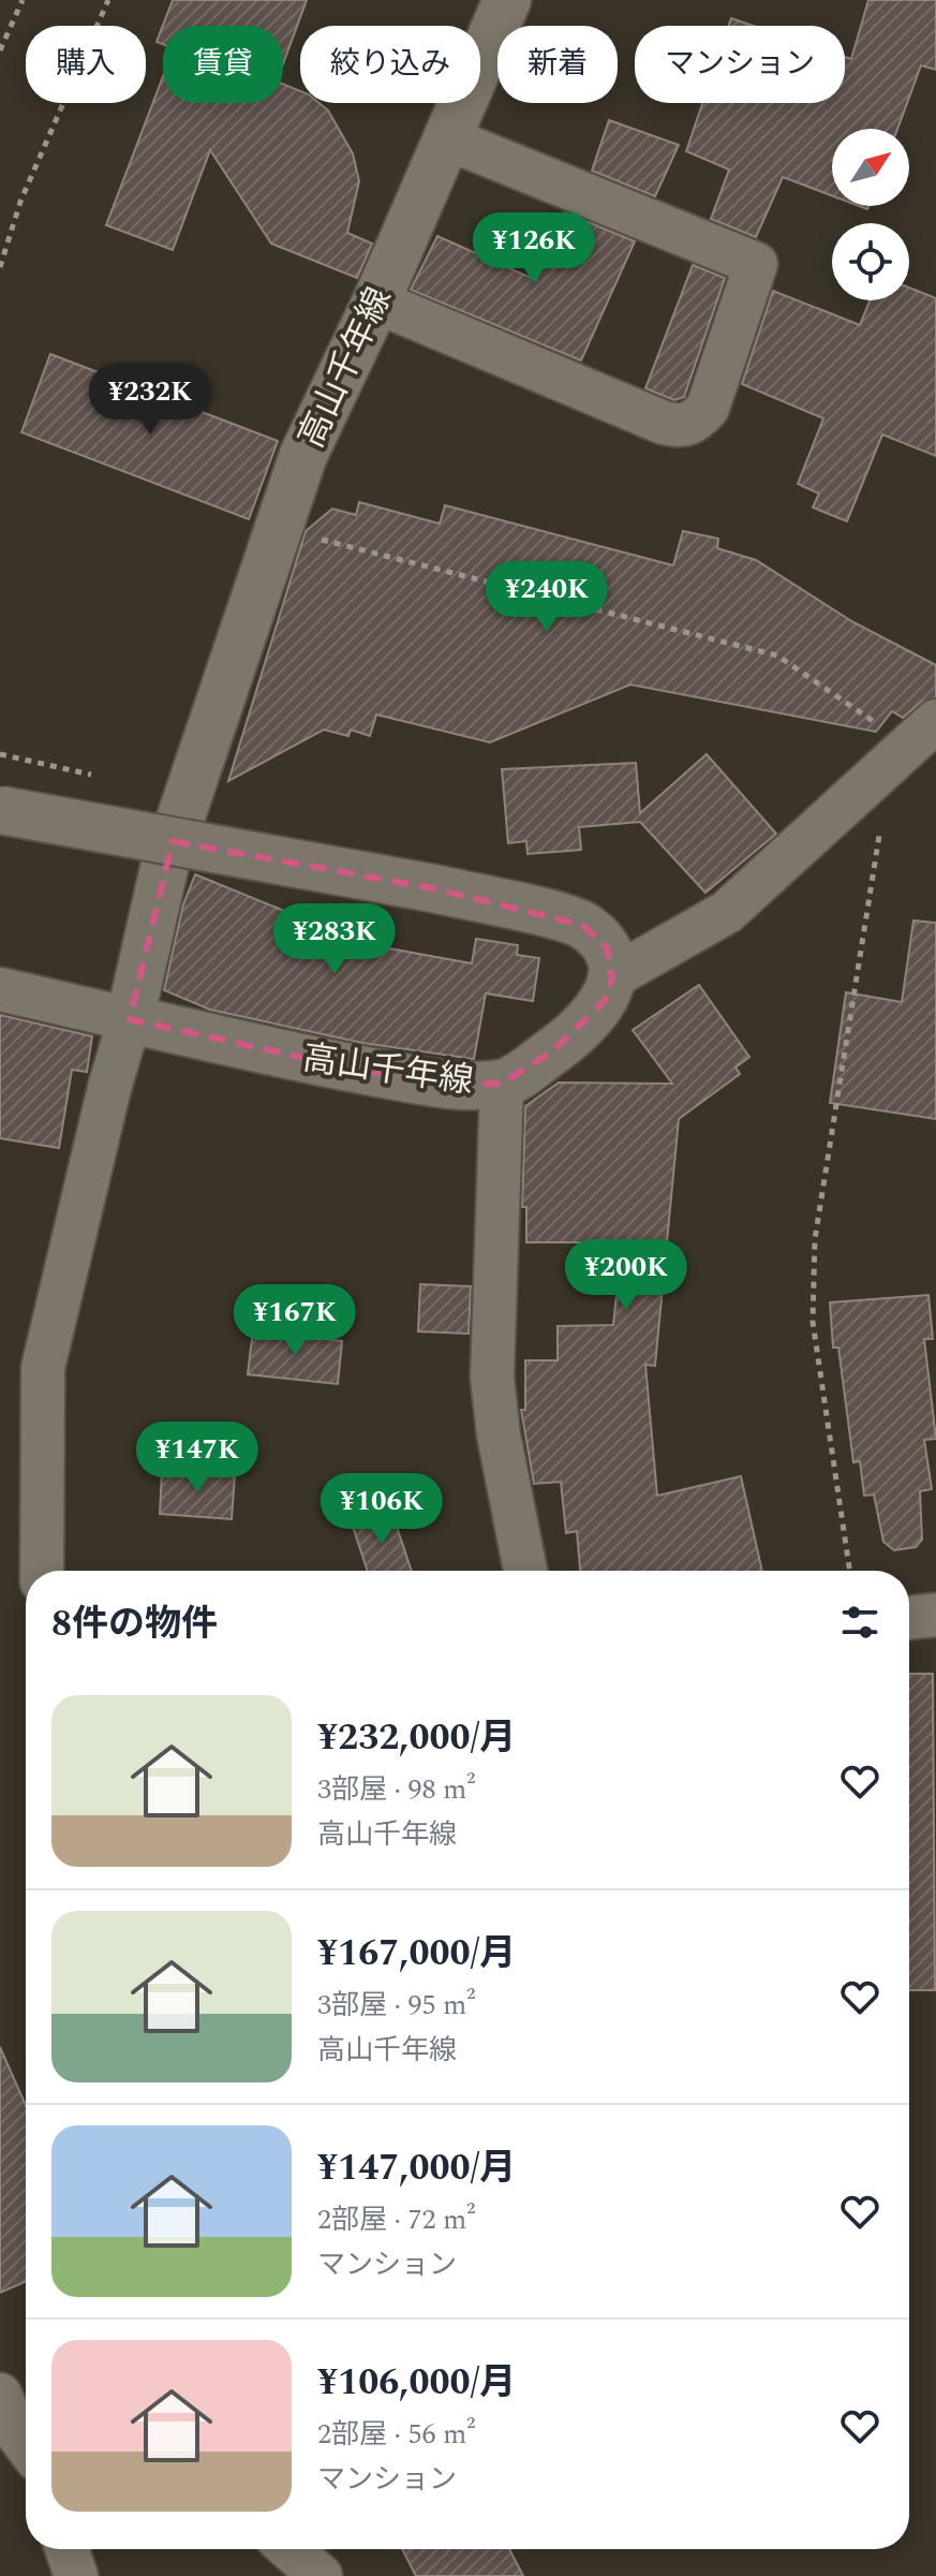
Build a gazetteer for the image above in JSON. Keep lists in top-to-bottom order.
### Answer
{
  "streets": {
    "main road": ["高山千年線"]
  },
  "north": "top right",
  "page": {
    "chip": [
      "購入",
      "賃貸",
      "絞り込み",
      "新着",
      "マンション"
    ],
    "price": [
      "¥126K",
      "¥232K",
      "¥240K",
      "¥283K",
      "¥200K",
      "¥167K",
      "¥147K",
      "¥106K"
    ],
    "heading": "8件の物件",
    "list": [
      {
        "name": "¥232,000/月",
        "note": "3部屋 · 98 m² · 高山千年線"
      },
      {
        "name": "¥167,000/月",
        "note": "3部屋 · 95 m² · 高山千年線"
      },
      {
        "name": "¥147,000/月",
        "note": "2部屋 · 72 m² · マンション"
      },
      {
        "name": "¥106,000/月",
        "note": "2部屋 · 56 m² · マンション"
      }
    ]
  }
}
